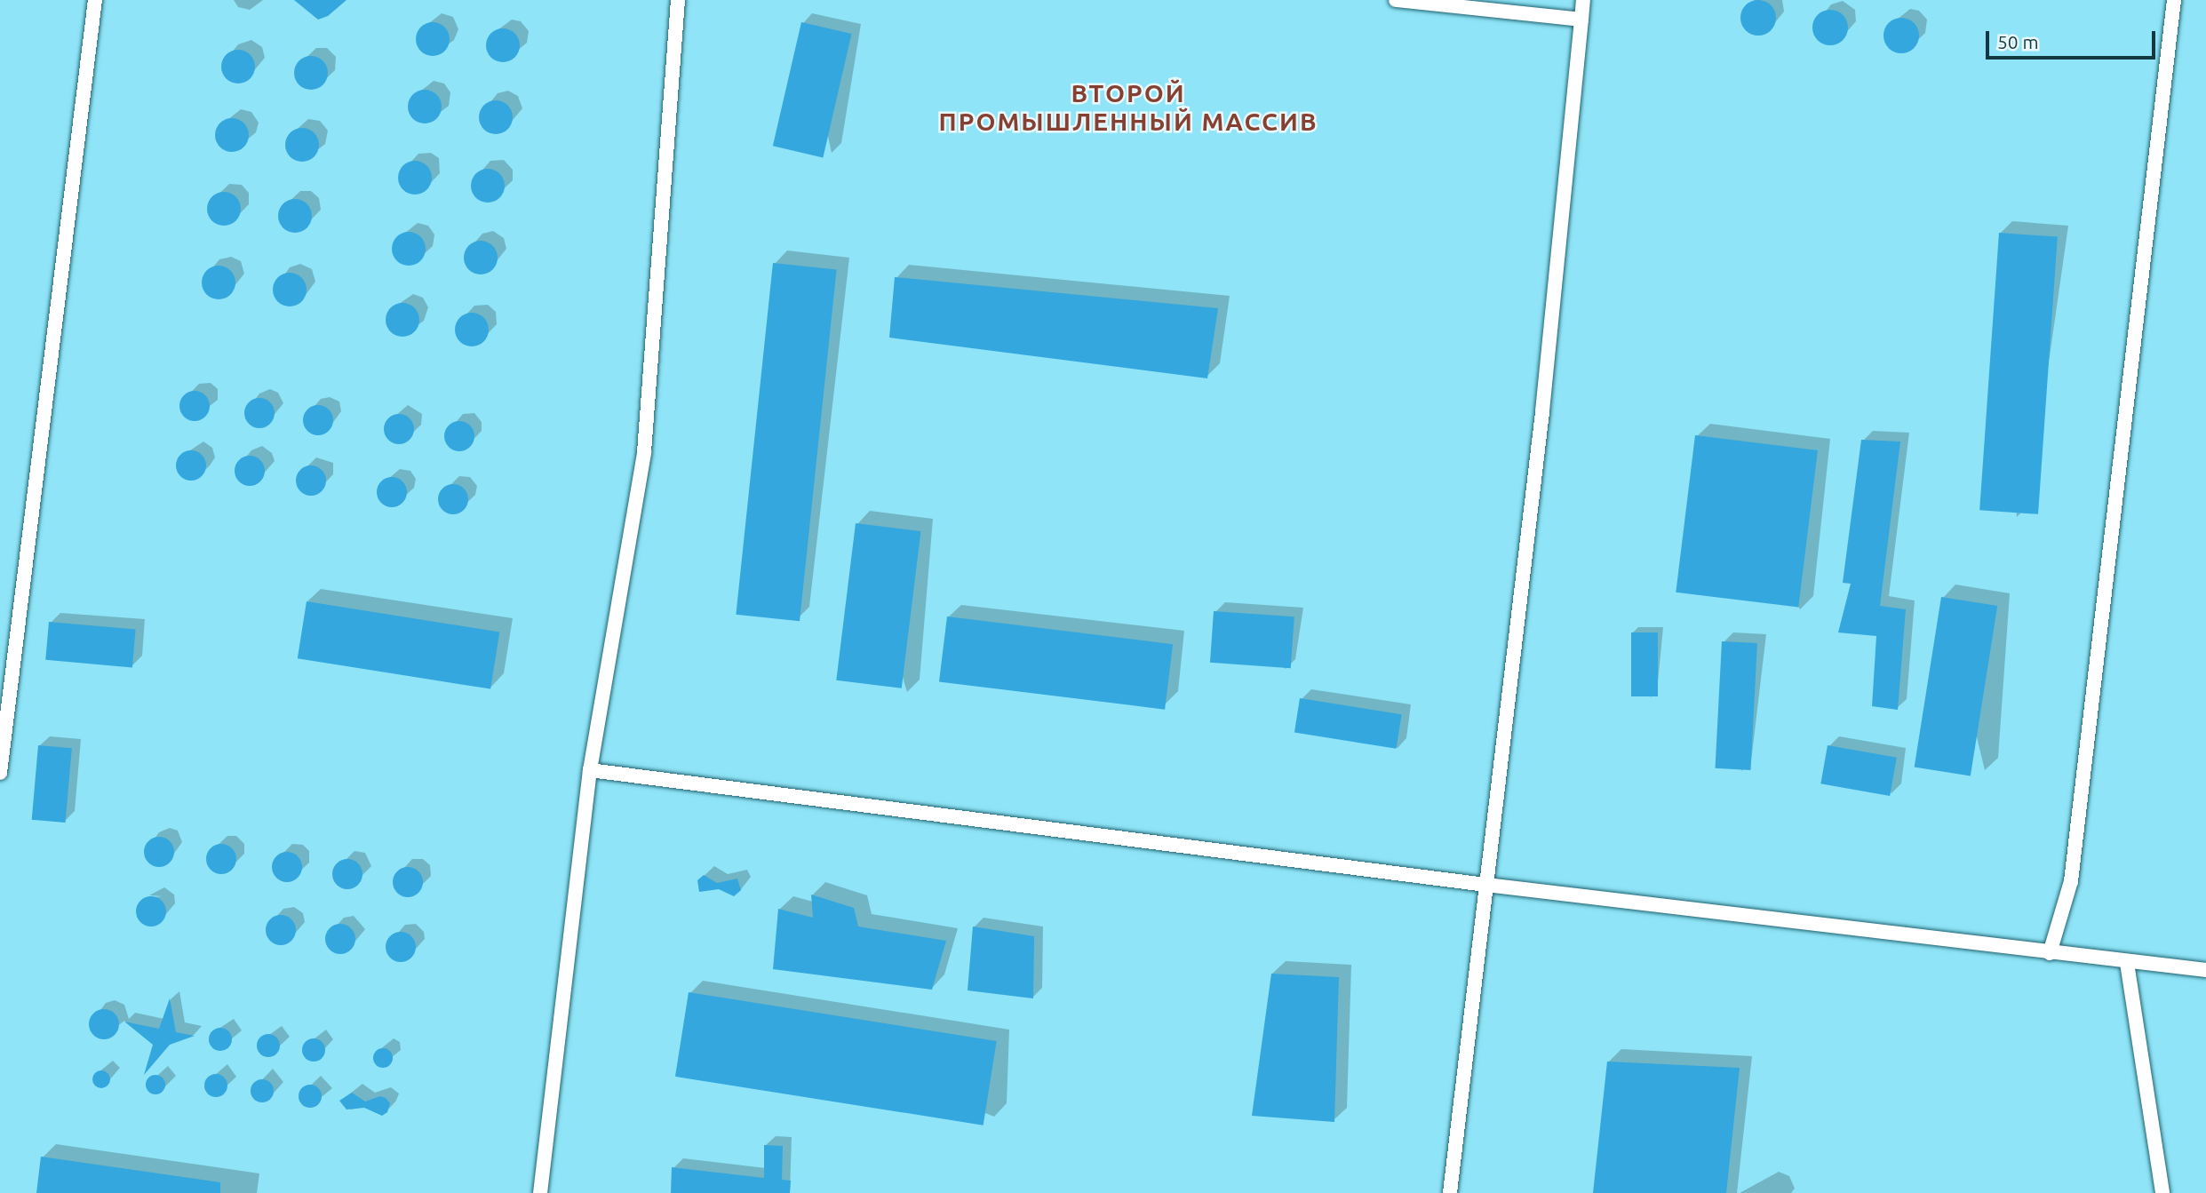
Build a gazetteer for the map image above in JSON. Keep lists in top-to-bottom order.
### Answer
{
  "districts": ["ВТОРОЙ ПРОМЫШЛЕННЫЙ МАССИВ"],
  "scale_bar": "50 m"
}
